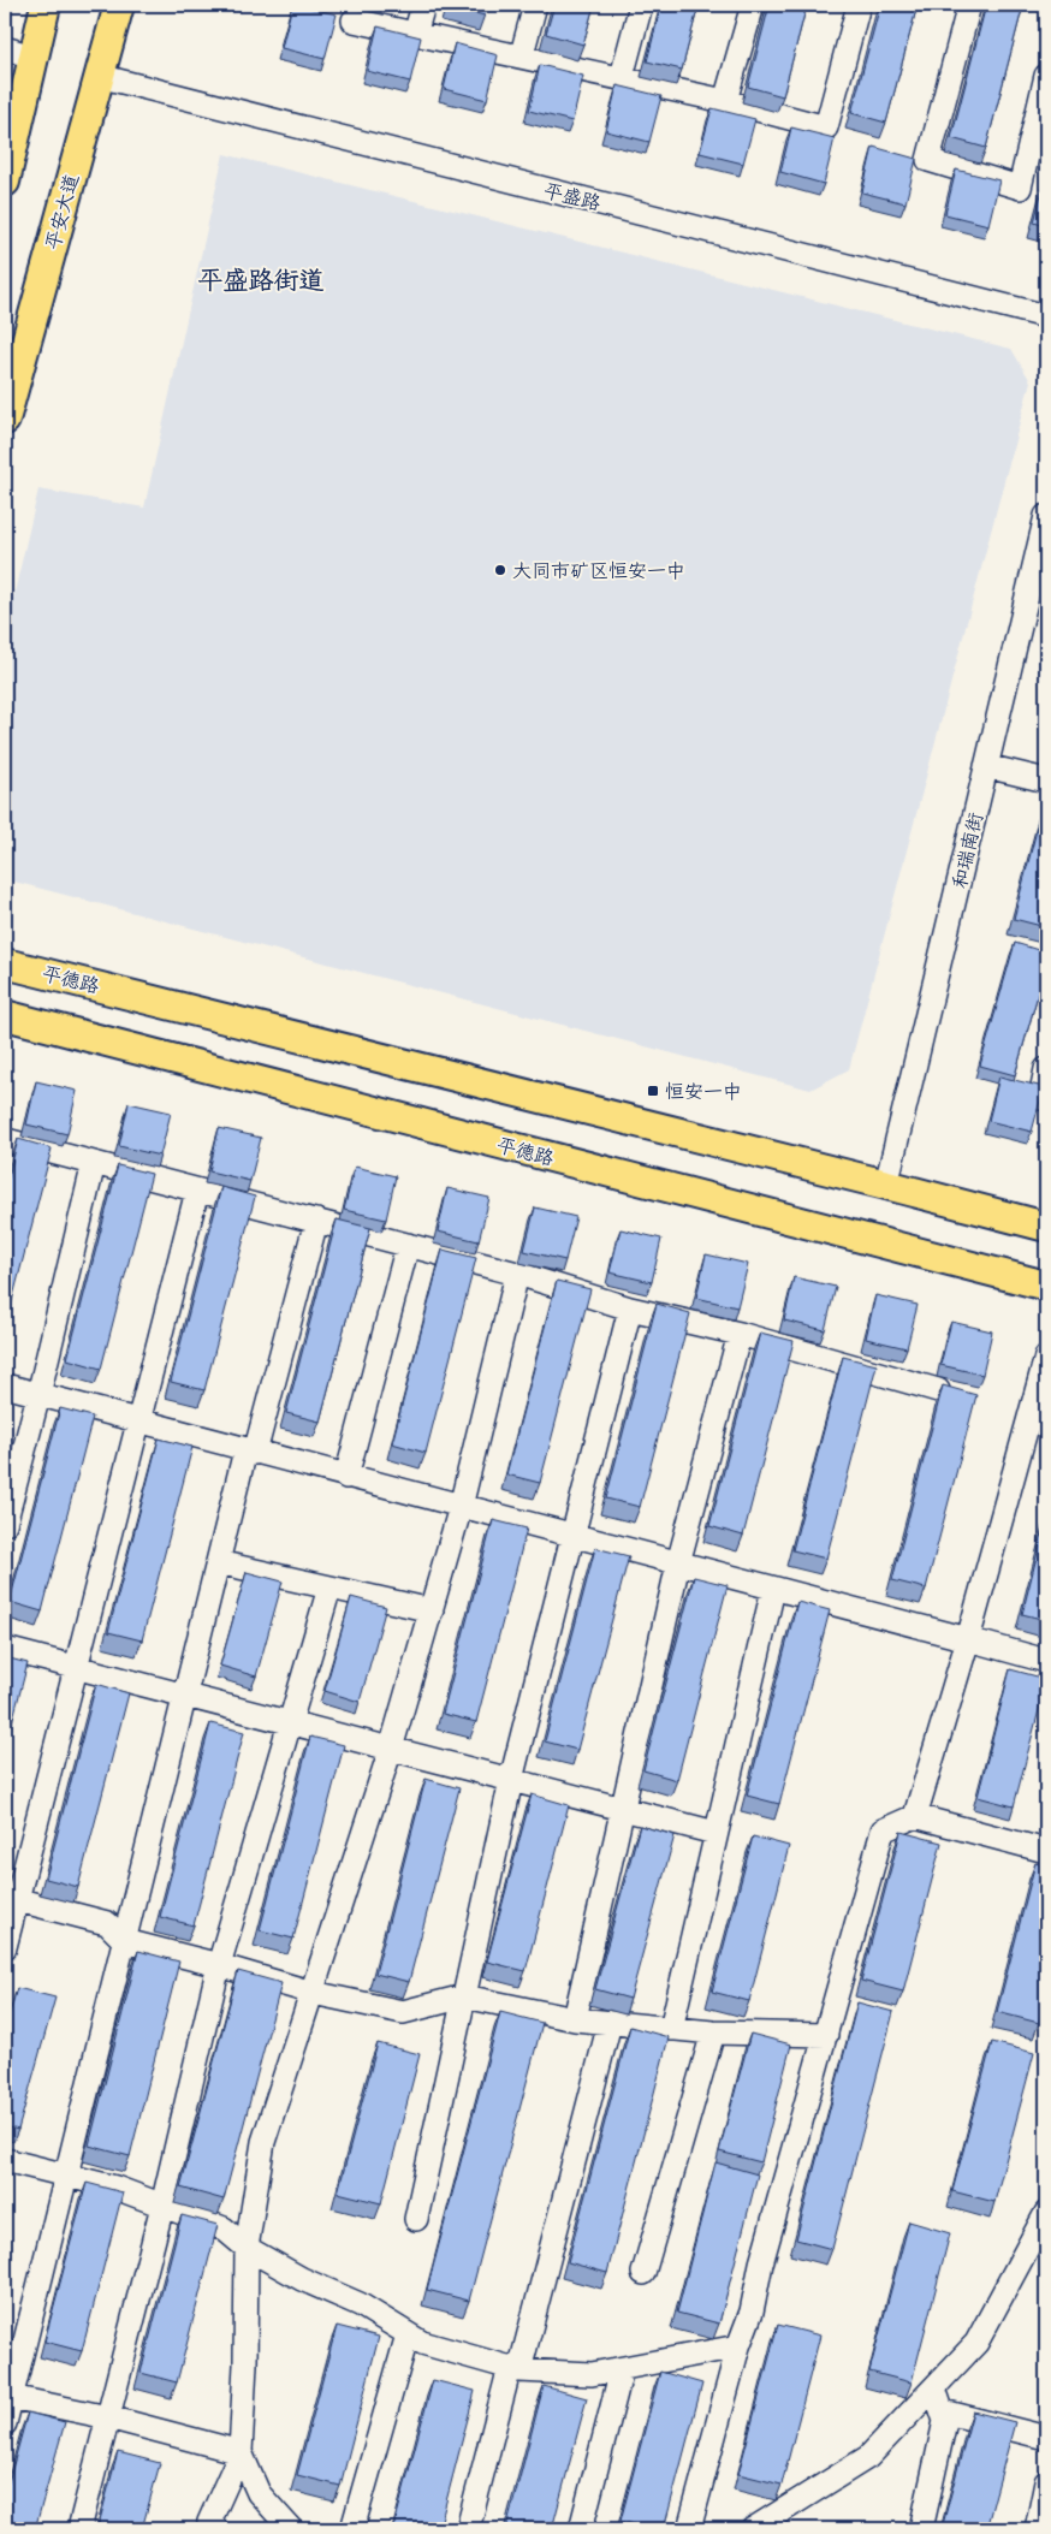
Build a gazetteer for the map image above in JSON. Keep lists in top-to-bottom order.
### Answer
{
  "streets": {
    "main road": ["平安大道", "平德路"],
    "street": ["平盛路", "和瑞南街"]
  },
  "crossings": [
    ["平盛路", "平安大道"],
    ["和瑞南街", "平德路"]
  ],
  "districts": ["平盛路街道"],
  "places": {
    "other": ["大同市矿区恒安一中"],
    "transit": ["恒安一中"]
  }
}
